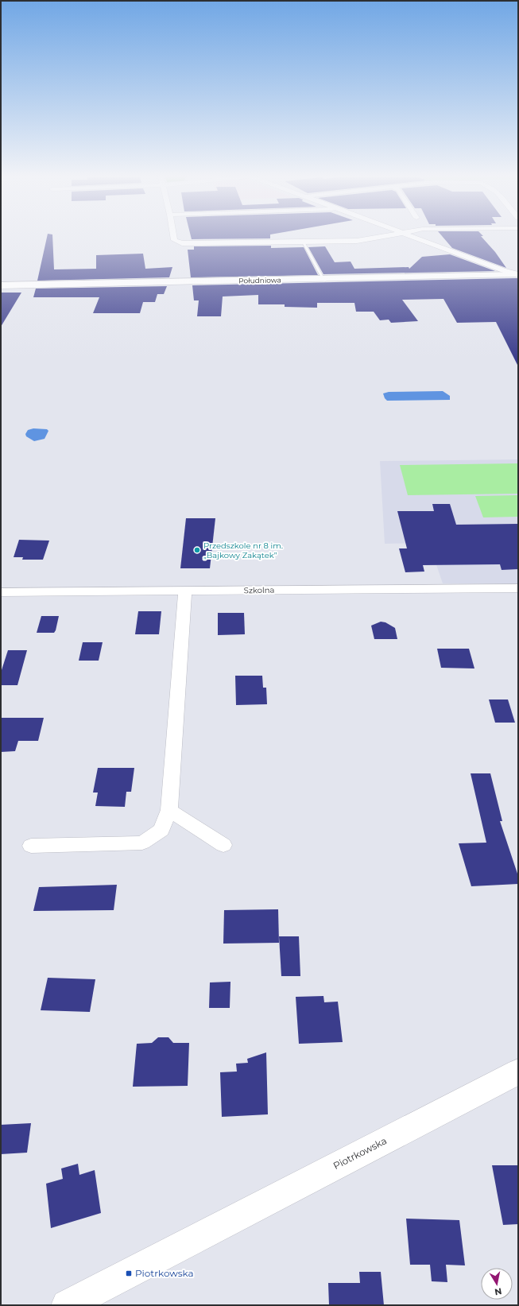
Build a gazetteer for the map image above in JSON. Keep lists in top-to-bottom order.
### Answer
{
  "streets": {
    "street": ["Południowa", "Szkolna", "Piotrkowska"]
  },
  "places": {
    "other": ["Przedszkole nr 8 im. „Bajkowy Zakątek”"],
    "transit": ["Piotrkowska"]
  },
  "north": "bottom"
}
